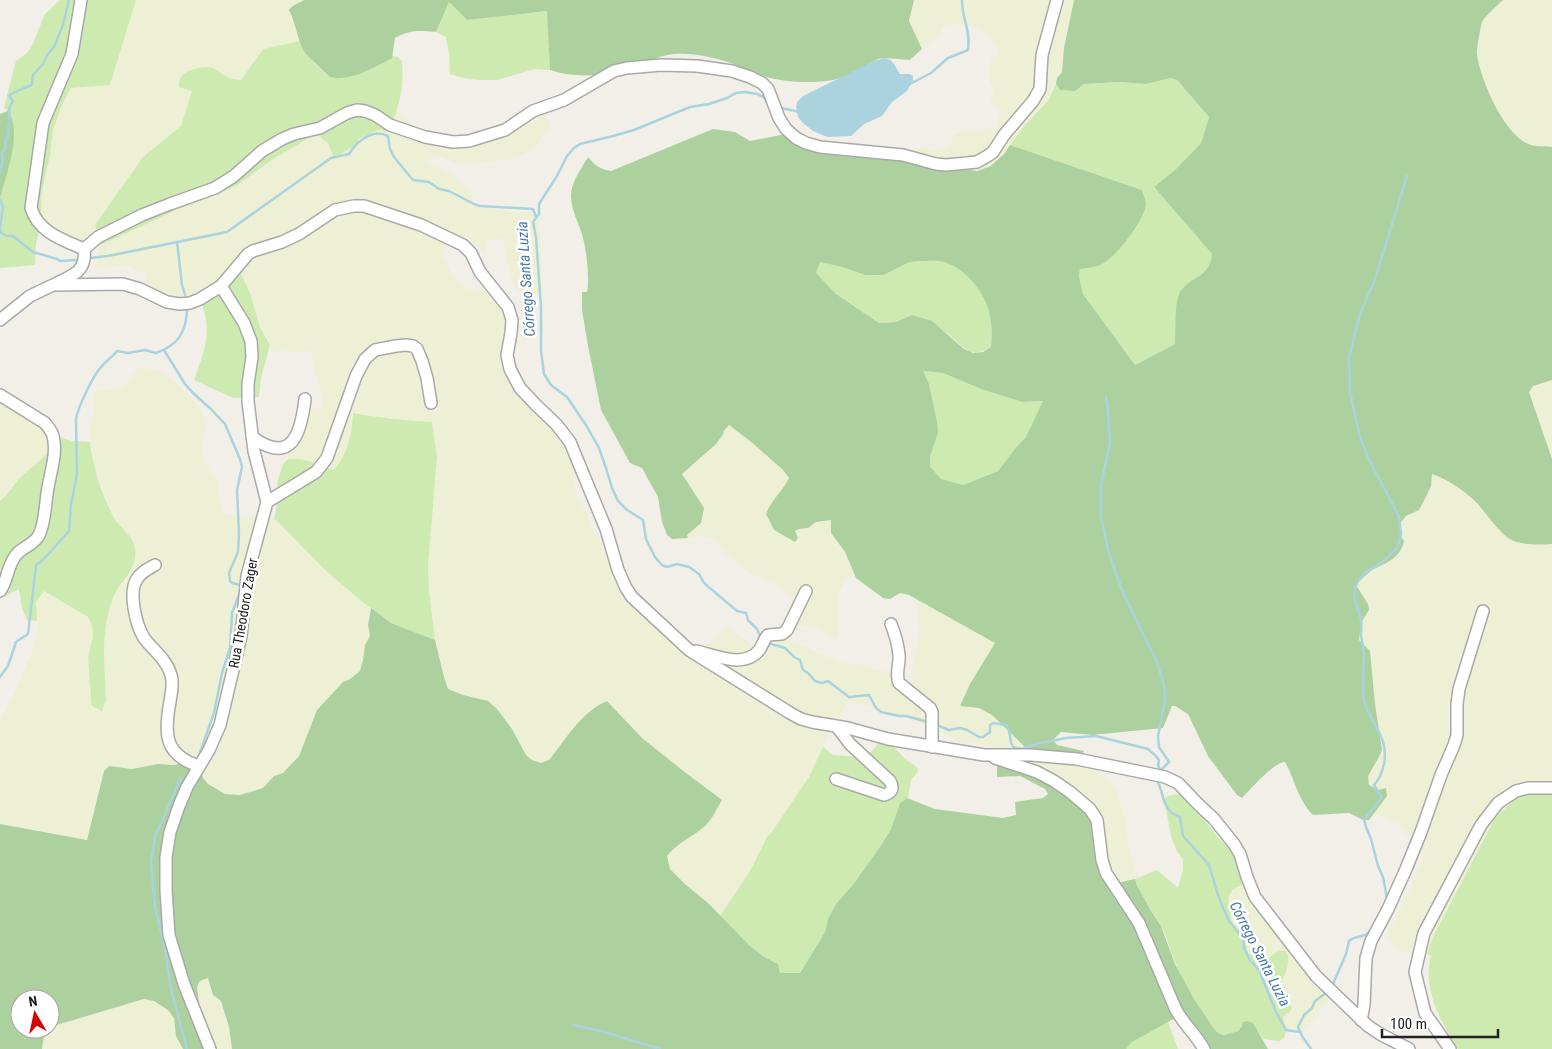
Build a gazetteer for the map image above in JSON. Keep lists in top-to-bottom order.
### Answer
{
  "streets": {
    "street": ["Rua Theodoro Zager"]
  },
  "water": ["Córrego Santa Luzia"],
  "scale_bar": "100 m",
  "north": "top"
}
